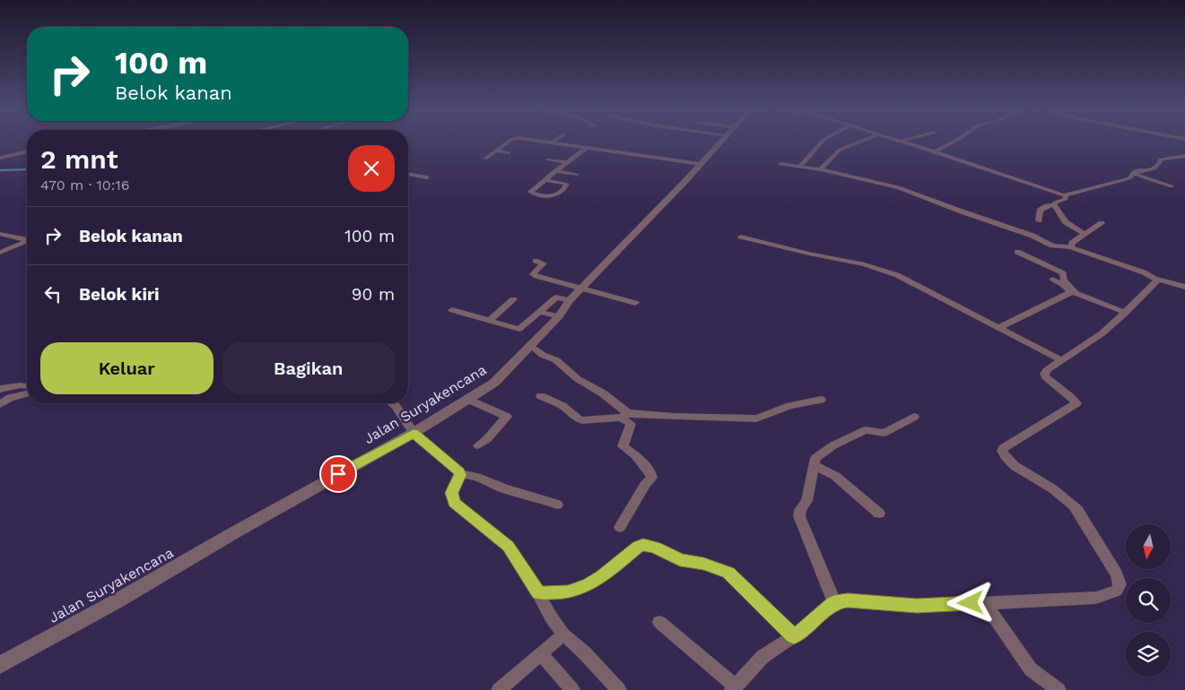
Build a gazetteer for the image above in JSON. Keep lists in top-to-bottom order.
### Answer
{
  "streets": {
    "street": ["Jalan Suryakencana"]
  },
  "north": "bottom",
  "page": {
    "turn": ["100 m", "Belok kanan"],
    "heading": ["2 mnt", "470 m · 10:16"],
    "list": [
      {
        "name": "Belok kanan",
        "value": "100 m"
      },
      {
        "name": "Belok kiri",
        "value": "90 m"
      }
    ],
    "buttons": ["Keluar", "Bagikan"]
  }
}
